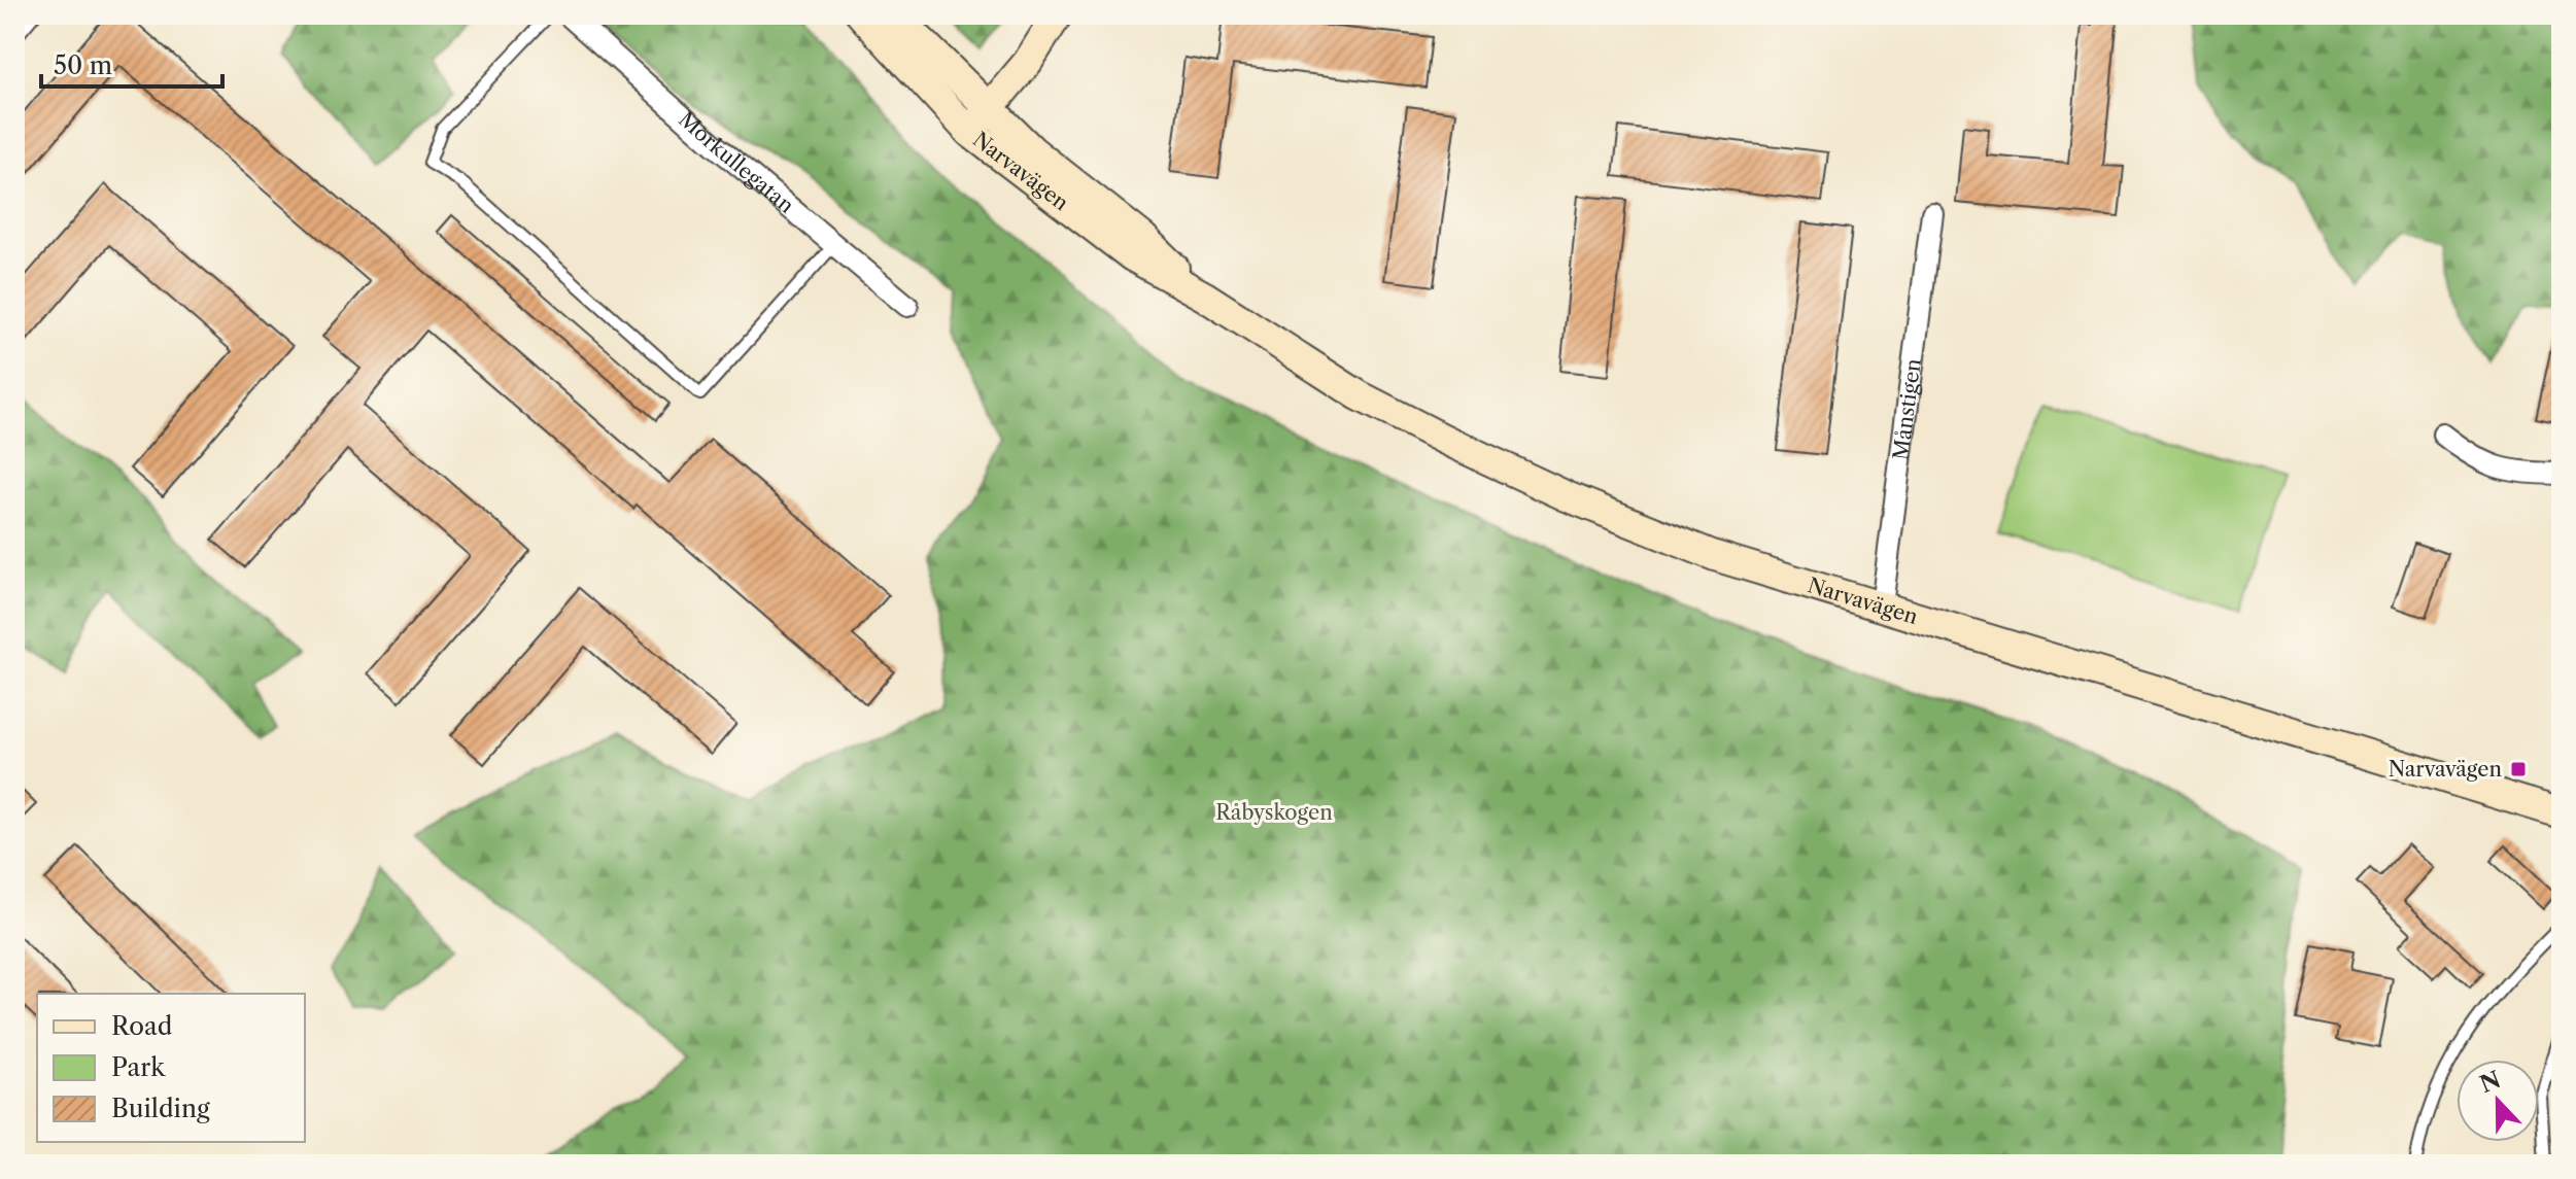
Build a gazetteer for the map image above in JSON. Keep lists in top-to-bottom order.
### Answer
{
  "streets": {
    "main road": ["Narvavägen"],
    "street": ["Morkullegatan", "Månstigen"]
  },
  "crossings": [
    ["Narvavägen", "Månstigen"]
  ],
  "parks": ["Råbyskogen"],
  "places": {
    "transit": ["Narvavägen"]
  },
  "legend": ["Road", "Park", "Building"],
  "scale_bar": "50 m",
  "north": "top"
}
